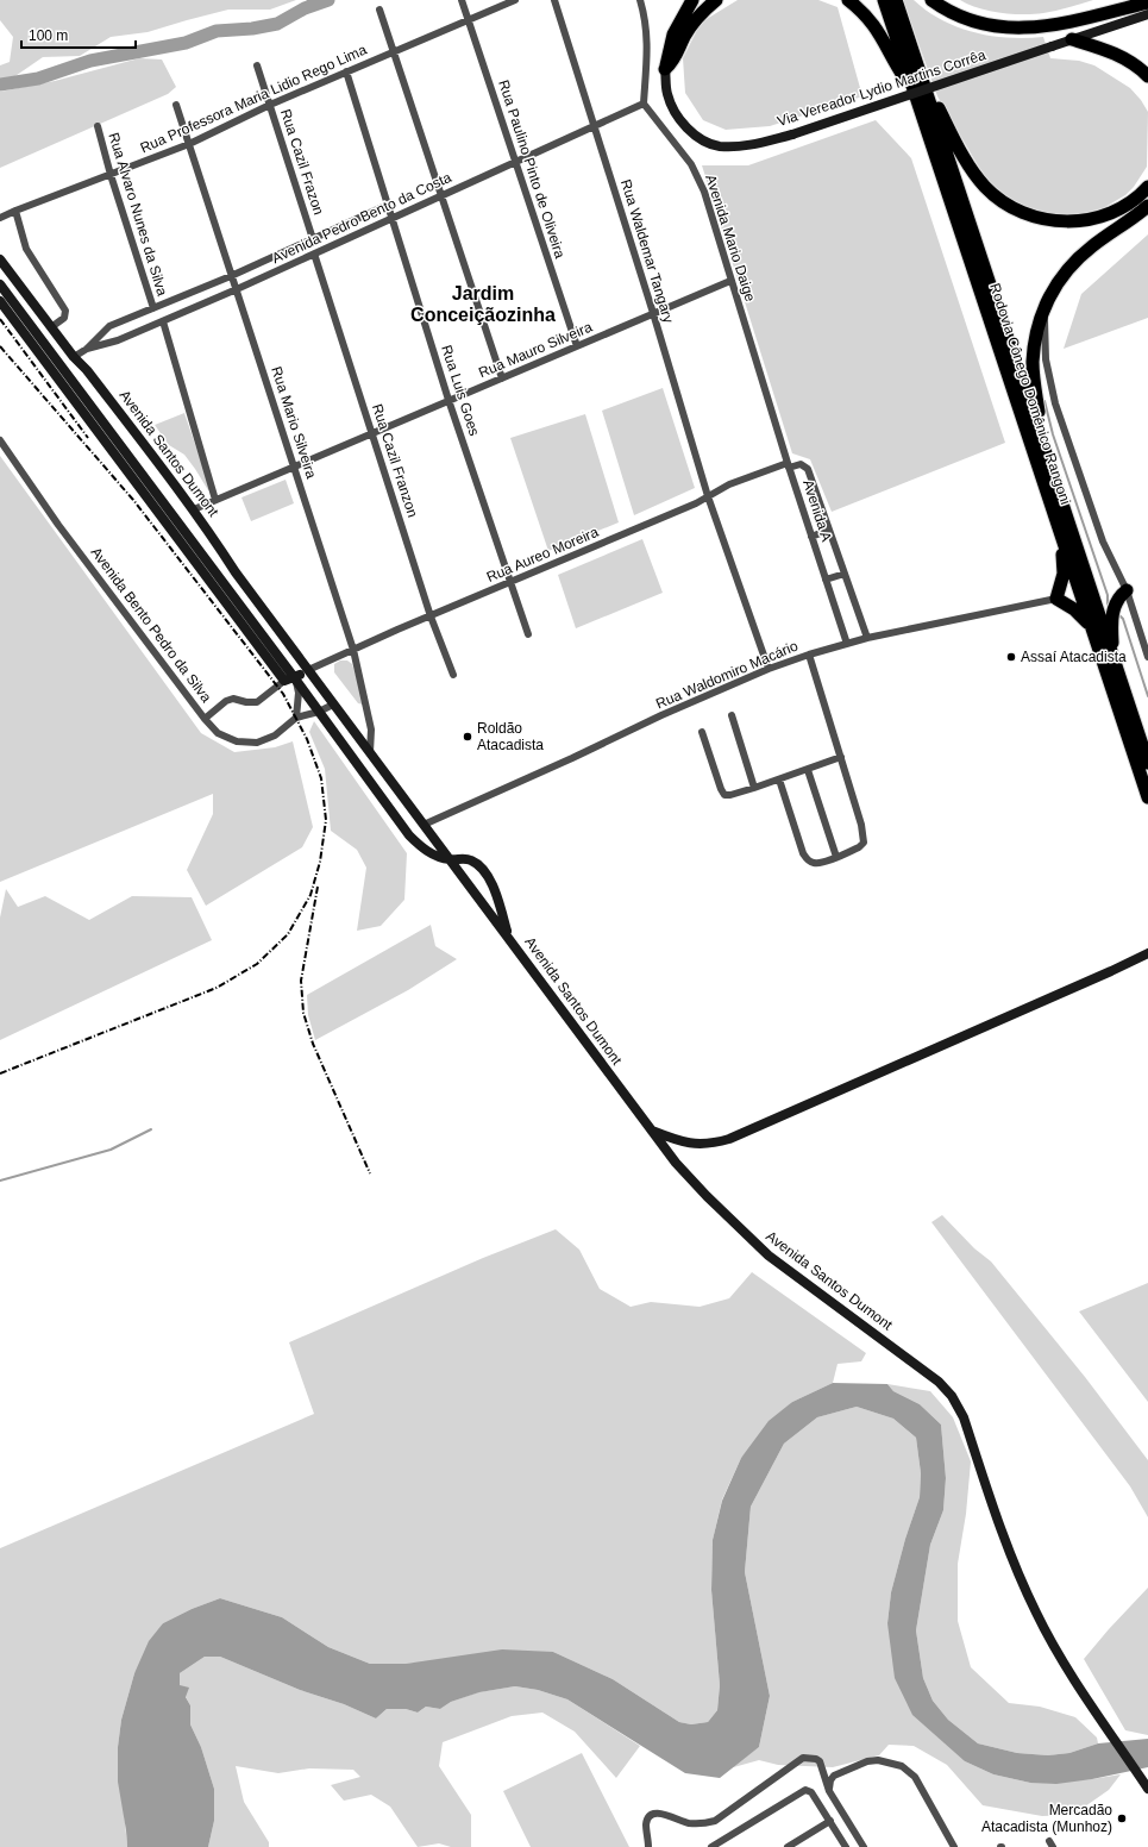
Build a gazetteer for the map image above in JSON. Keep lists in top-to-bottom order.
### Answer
{
  "streets": {
    "highway": ["Rodovia Cônego Domênico Rangoni"],
    "main road": ["Via Vereador Lydio Martins Corrêa", "Avenida Santos Dumont"],
    "street": [
      "Rua Professora Maria Lidio Rego Lima",
      "Rua Cazil Frazon",
      "Rua Paulino Pinto de Oliveira",
      "Rua Alvaro Nunes da Silva",
      "Avenida Pedro Bento da Costa",
      "Avenida Mario Daige",
      "Rua Waldemar Tangary",
      "Rua Mauro Silveira",
      "Rua Luis Goes",
      "Rua Mario Silveira",
      "Rua Cazil Franzon",
      "Avenida A",
      "Rua Aureo Moreira",
      "Avenida Bento Pedro da Silva",
      "Rua Waldomiro Macário"
    ]
  },
  "crossings": [
    ["Rua Professora Maria Lidio Rego Lima", "Rua Cazil Frazon"],
    ["Rua Professora Maria Lidio Rego Lima", "Rua Paulino Pinto de Oliveira"],
    ["Rua Professora Maria Lidio Rego Lima", "Rua Alvaro Nunes da Silva"],
    ["Rua Professora Maria Lidio Rego Lima", "Rua Luis Goes"],
    ["Rua Professora Maria Lidio Rego Lima", "Rua Mario Silveira"],
    ["Rua Cazil Frazon", "Avenida Pedro Bento da Costa"],
    ["Rua Paulino Pinto de Oliveira", "Avenida Pedro Bento da Costa"],
    ["Rua Paulino Pinto de Oliveira", "Rua Mauro Silveira"],
    ["Rua Alvaro Nunes da Silva", "Avenida Pedro Bento da Costa"],
    ["Avenida Pedro Bento da Costa", "Avenida Mario Daige"],
    ["Avenida Pedro Bento da Costa", "Rua Waldemar Tangary"],
    ["Avenida Pedro Bento da Costa", "Rua Luis Goes"],
    ["Avenida Pedro Bento da Costa", "Rua Mario Silveira"],
    ["Avenida Pedro Bento da Costa", "Avenida Santos Dumont"],
    ["Avenida Pedro Bento da Costa", "Rua Cazil Franzon"],
    ["Avenida Mario Daige", "Rua Mauro Silveira"],
    ["Avenida Mario Daige", "Avenida A"],
    ["Avenida Mario Daige", "Rua Aureo Moreira"],
    ["Rua Waldemar Tangary", "Rua Mauro Silveira"],
    ["Rua Waldemar Tangary", "Rua Aureo Moreira"],
    ["Rua Waldemar Tangary", "Rua Waldomiro Macário"],
    ["Rua Mauro Silveira", "Rua Luis Goes"],
    ["Rua Mauro Silveira", "Rua Mario Silveira"],
    ["Rua Mauro Silveira", "Avenida Santos Dumont"],
    ["Rua Mauro Silveira", "Rua Cazil Franzon"],
    ["Rua Luis Goes", "Rua Aureo Moreira"],
    ["Rua Mario Silveira", "Avenida Santos Dumont"],
    ["Rua Mario Silveira", "Rua Aureo Moreira"],
    ["Avenida Santos Dumont", "Rua Aureo Moreira"],
    ["Avenida Santos Dumont", "Avenida Bento Pedro da Silva"],
    ["Avenida Santos Dumont", "Rua Waldomiro Macário"],
    ["Rua Cazil Franzon", "Rua Aureo Moreira"],
    ["Avenida A", "Rua Aureo Moreira"],
    ["Avenida A", "Rua Waldomiro Macário"]
  ],
  "districts": ["Jardim Conceiçãozinha"],
  "places": ["Assaí Atacadista", "Roldão Atacadista", "Mercadão Atacadista (Munhoz)"],
  "scale_bar": "100 m"
}
